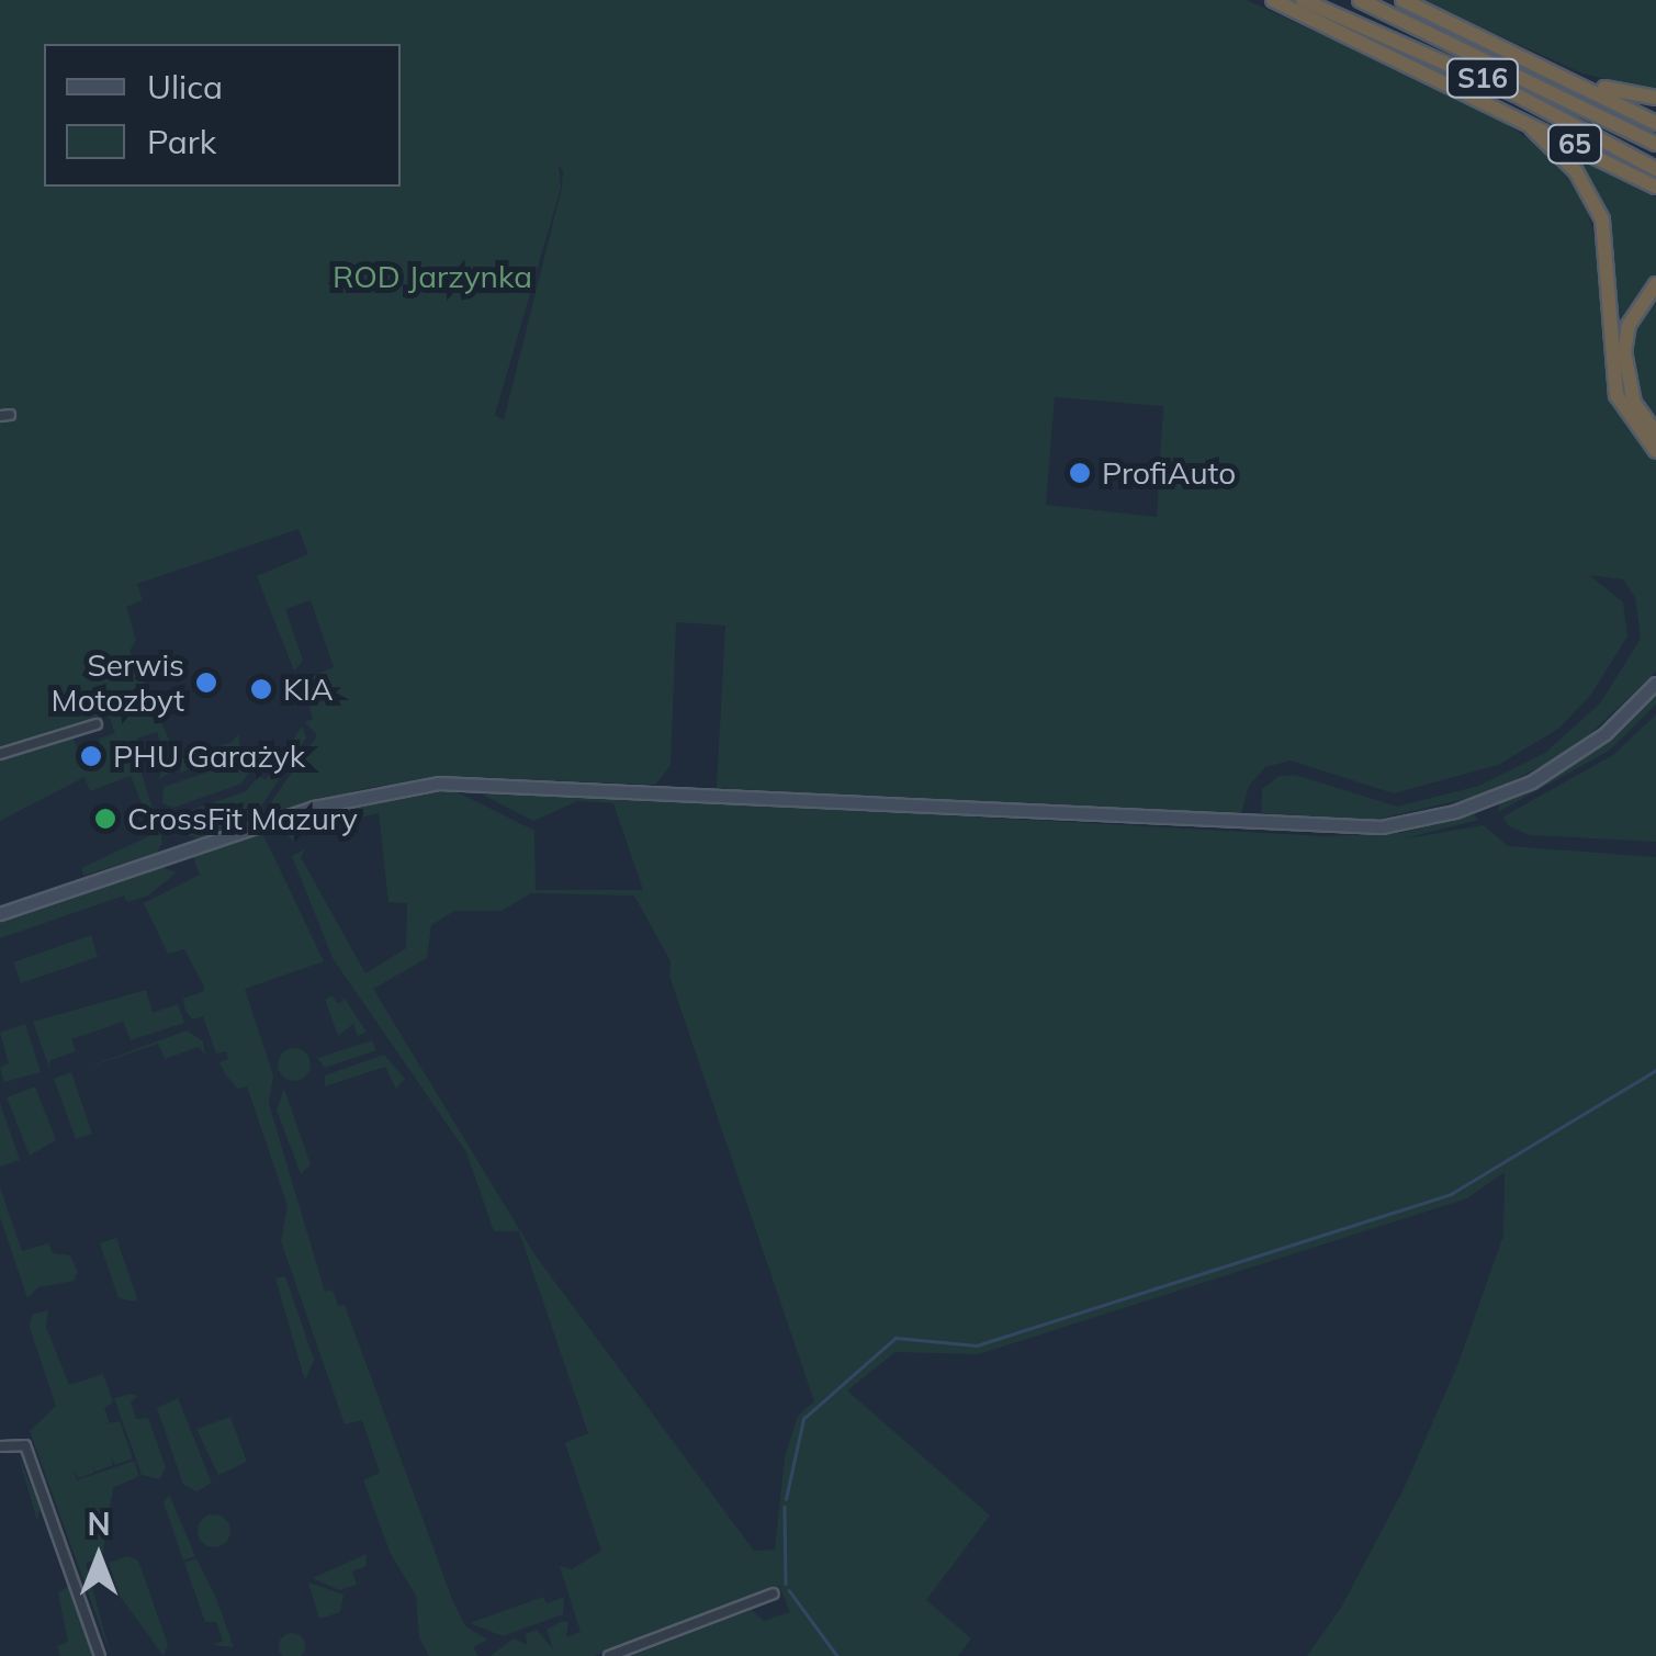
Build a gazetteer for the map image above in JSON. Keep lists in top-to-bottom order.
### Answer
{
  "streets": {
    "highway": ["S16", "65"]
  },
  "parks": ["ROD Jarzynka"],
  "places": [
    "ProfiAuto",
    "Serwis Motozbyt",
    "KIA",
    "PHU Garażyk",
    "CrossFit Mazury"
  ],
  "legend": ["Ulica", "Park"],
  "north": "top"
}
